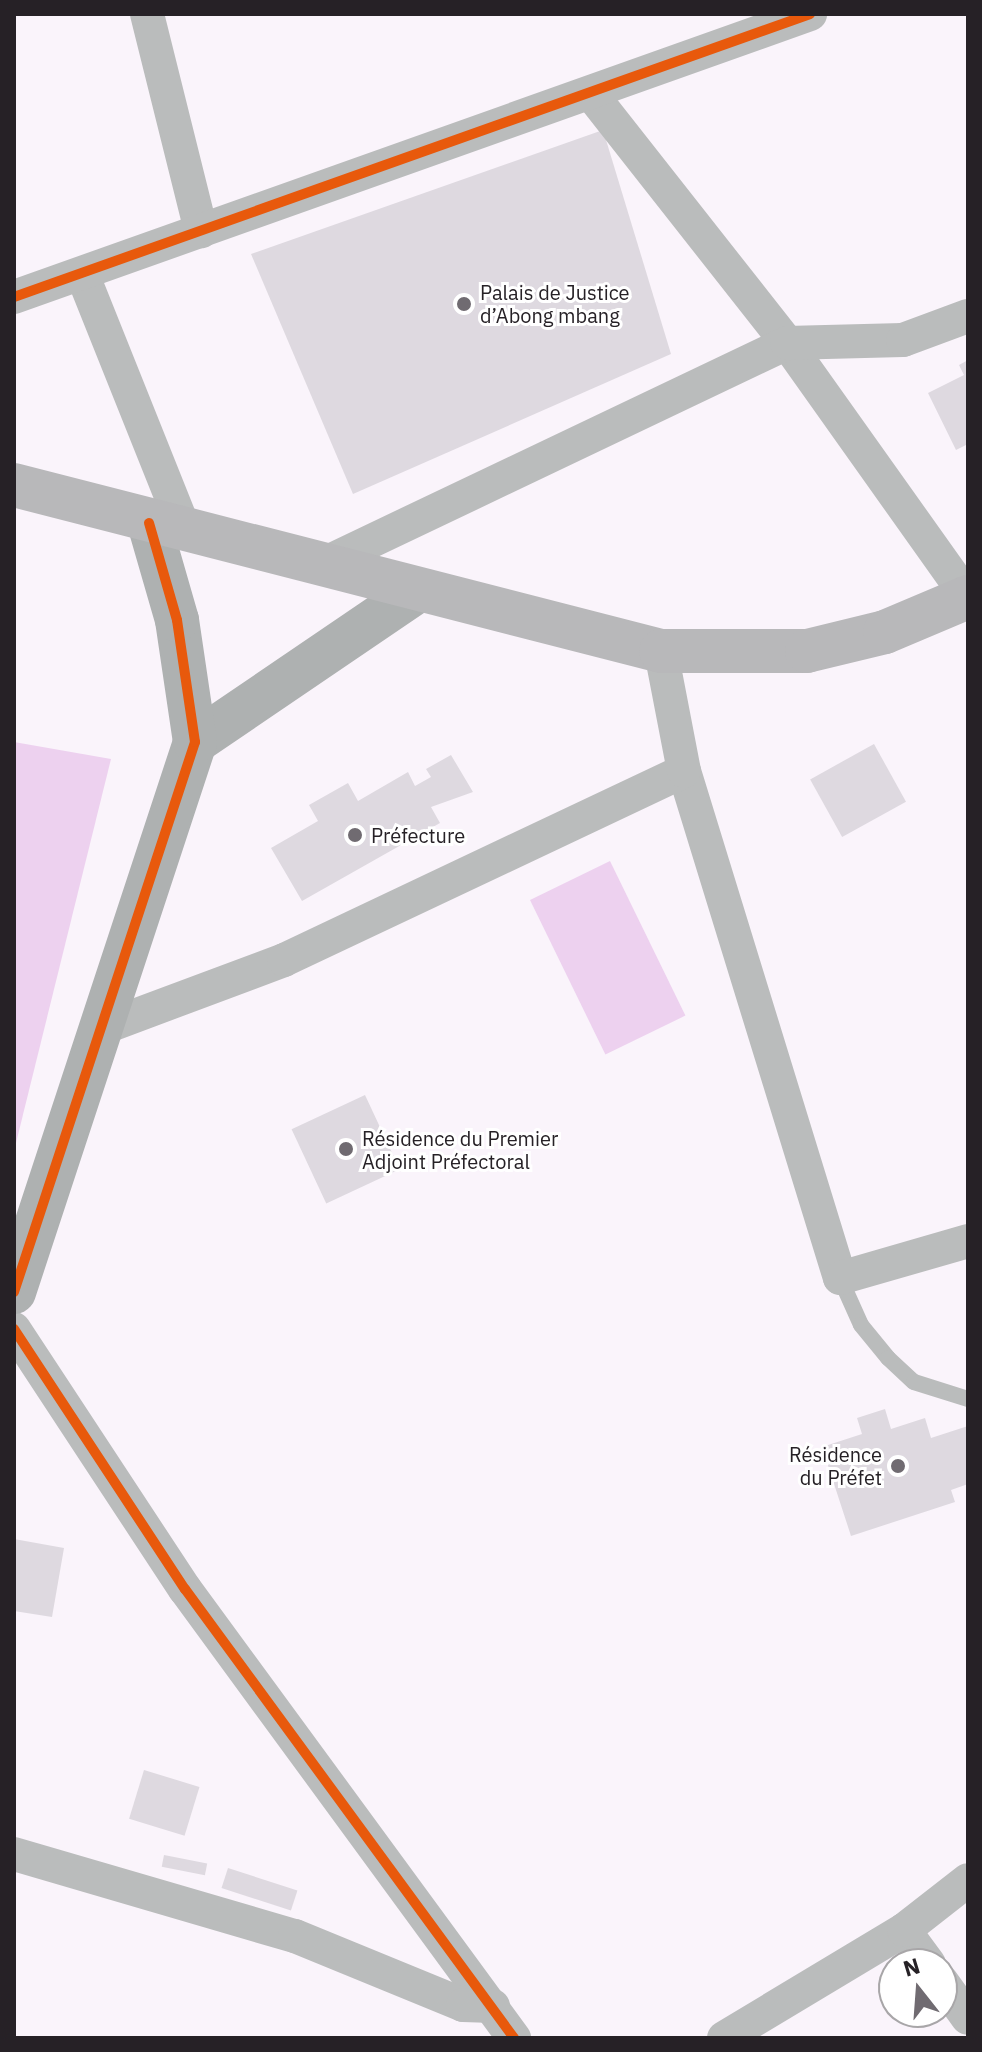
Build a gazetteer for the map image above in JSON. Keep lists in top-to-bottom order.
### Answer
{
  "places": [
    "Palais de Justice d’Abong mbang",
    "Préfecture",
    "Résidence du Premier Adjoint Préfectoral",
    "Résidence du Préfet"
  ],
  "north": "top"
}
